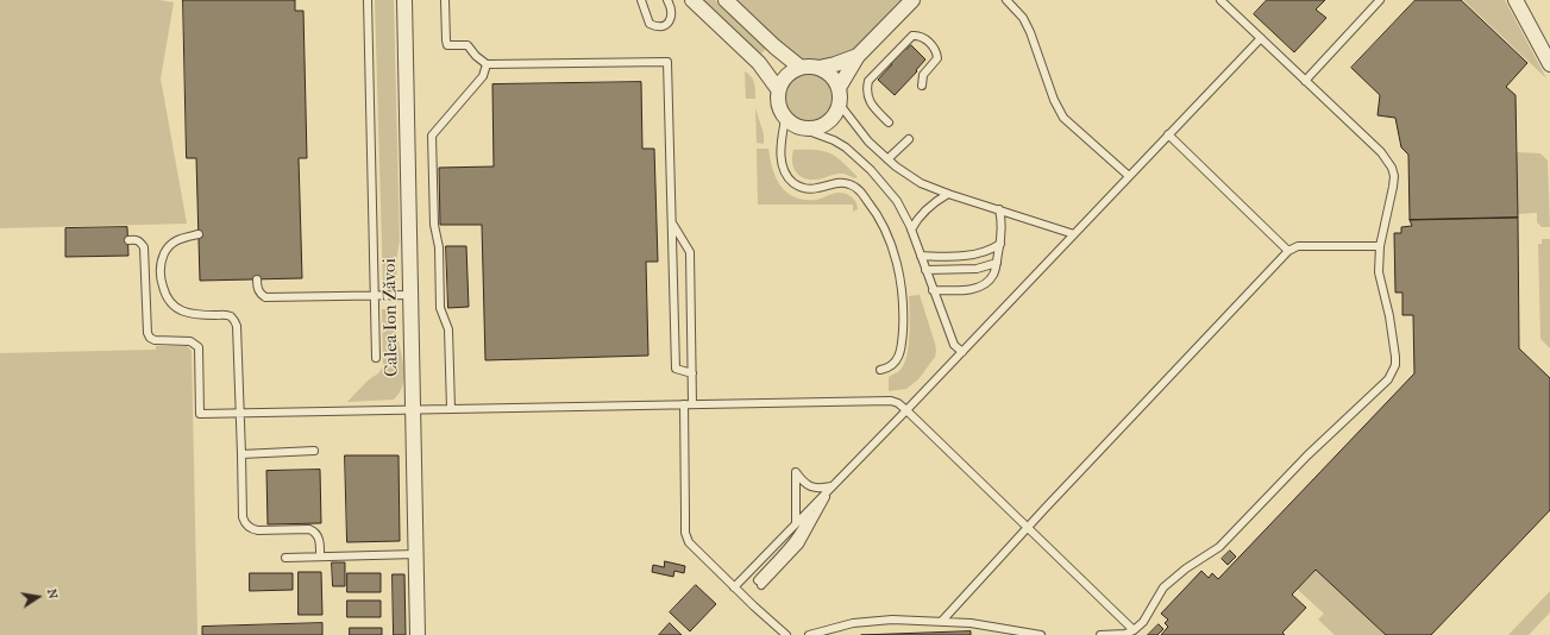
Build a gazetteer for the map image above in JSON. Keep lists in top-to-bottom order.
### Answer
{
  "streets": {
    "street": ["Calea Ion Zăvoi"]
  },
  "north": "right"
}
